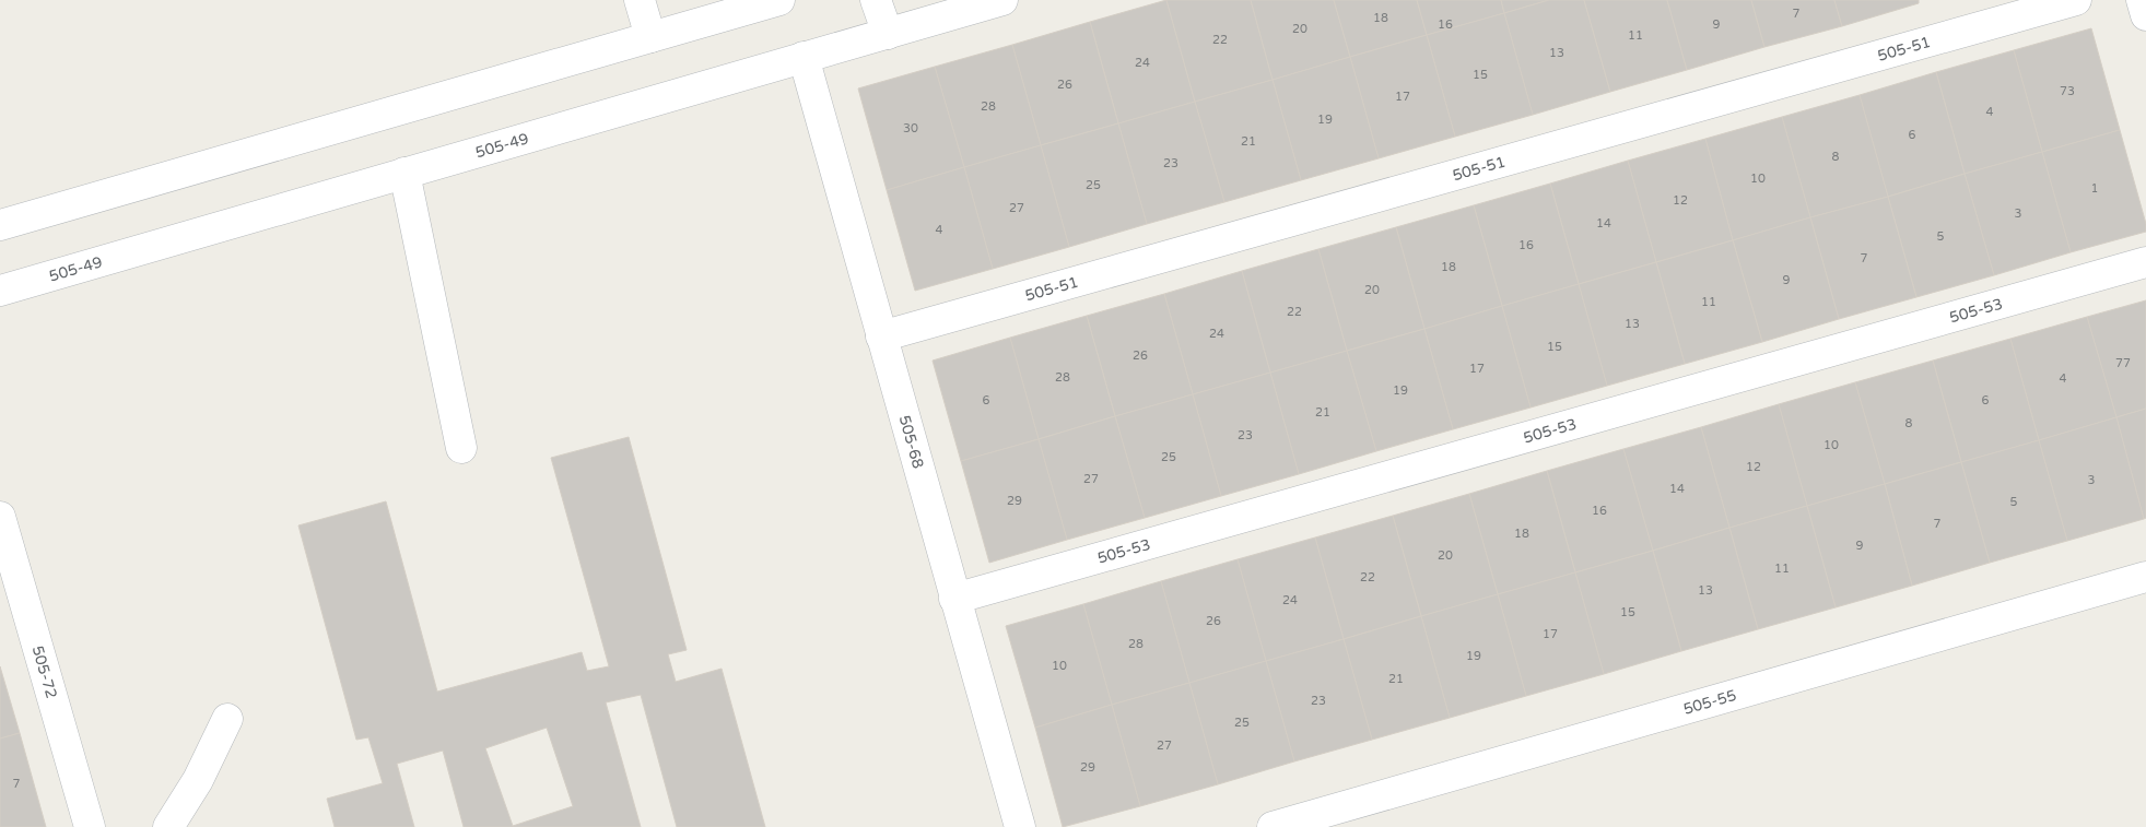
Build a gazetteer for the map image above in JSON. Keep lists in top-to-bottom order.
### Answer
{
  "streets": {
    "street": [
      "505-51",
      "505-49",
      "505-53",
      "505-68",
      "505-72",
      "505-55"
    ]
  },
  "crossings": [
    ["505-51", "505-68"],
    ["505-49", "505-68"],
    ["505-53", "505-68"]
  ],
  "house_numbers": [
    "7",
    "18",
    "16",
    "9",
    "20",
    "11",
    "22",
    "13",
    "24",
    "15",
    "26",
    "73",
    "17",
    "28",
    "4",
    "19",
    "30",
    "6",
    "21",
    "8",
    "23",
    "10",
    "25",
    "1",
    "12",
    "27",
    "3",
    "14",
    "4",
    "5",
    "16",
    "7",
    "18",
    "9",
    "20",
    "11",
    "22",
    "13",
    "24",
    "15",
    "26",
    "77",
    "17",
    "28",
    "4",
    "19",
    "6",
    "6",
    "21",
    "8",
    "23",
    "10",
    "25",
    "12",
    "27",
    "3",
    "14",
    "29",
    "5",
    "16",
    "7",
    "18",
    "9",
    "20",
    "11",
    "22",
    "13",
    "24",
    "15",
    "26",
    "17",
    "28",
    "19",
    "10",
    "21",
    "23",
    "25",
    "27",
    "29",
    "7"
  ]
}
